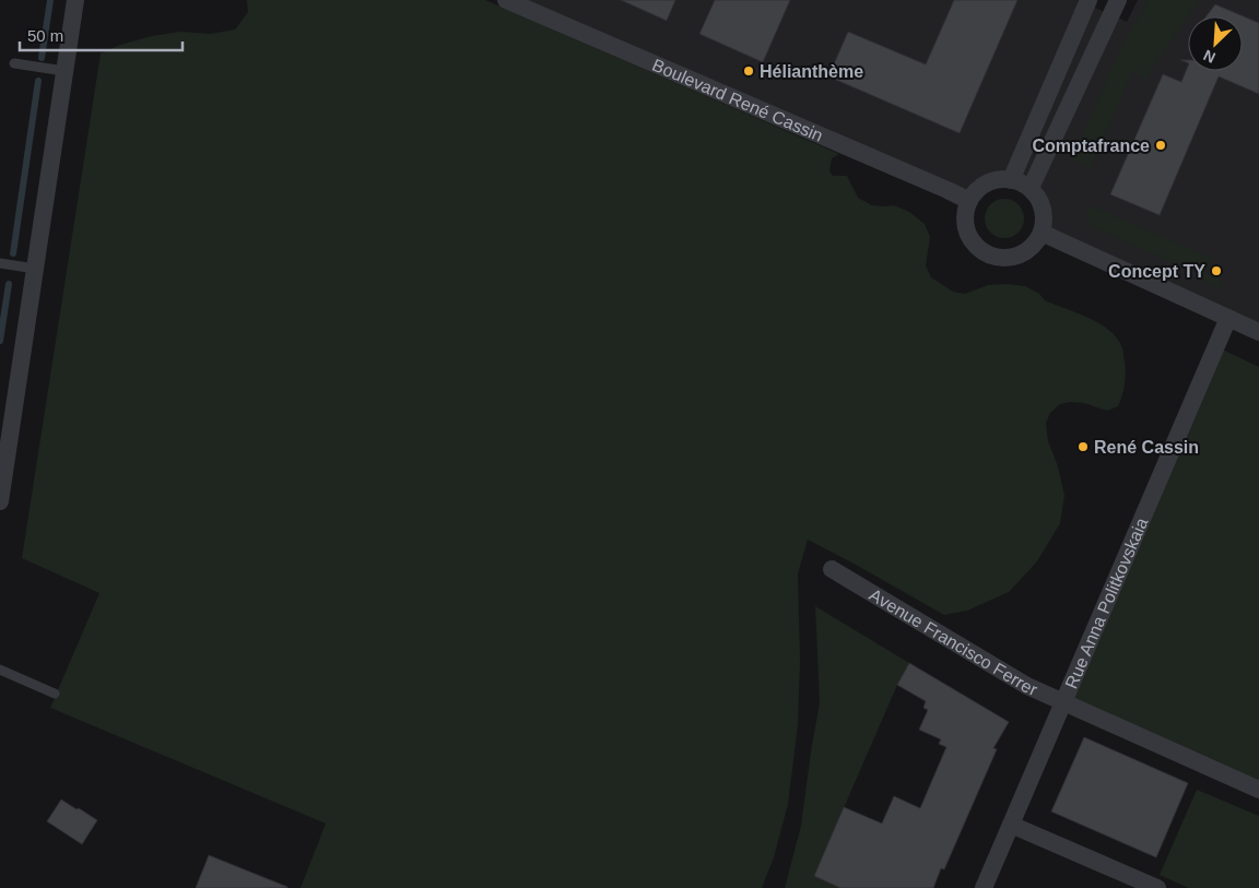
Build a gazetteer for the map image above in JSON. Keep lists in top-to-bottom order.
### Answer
{
  "streets": {
    "street": ["Boulevard René Cassin", "Rue Anna Politkovskaia", "Avenue Francisco Ferrer"]
  },
  "crossings": [
    ["Rue Anna Politkovskaia", "Avenue Francisco Ferrer"]
  ],
  "places": [
    "Hélianthème",
    "Comptafrance",
    "Concept TY",
    "René Cassin"
  ],
  "scale_bar": "50 m",
  "north": "bottom left"
}
